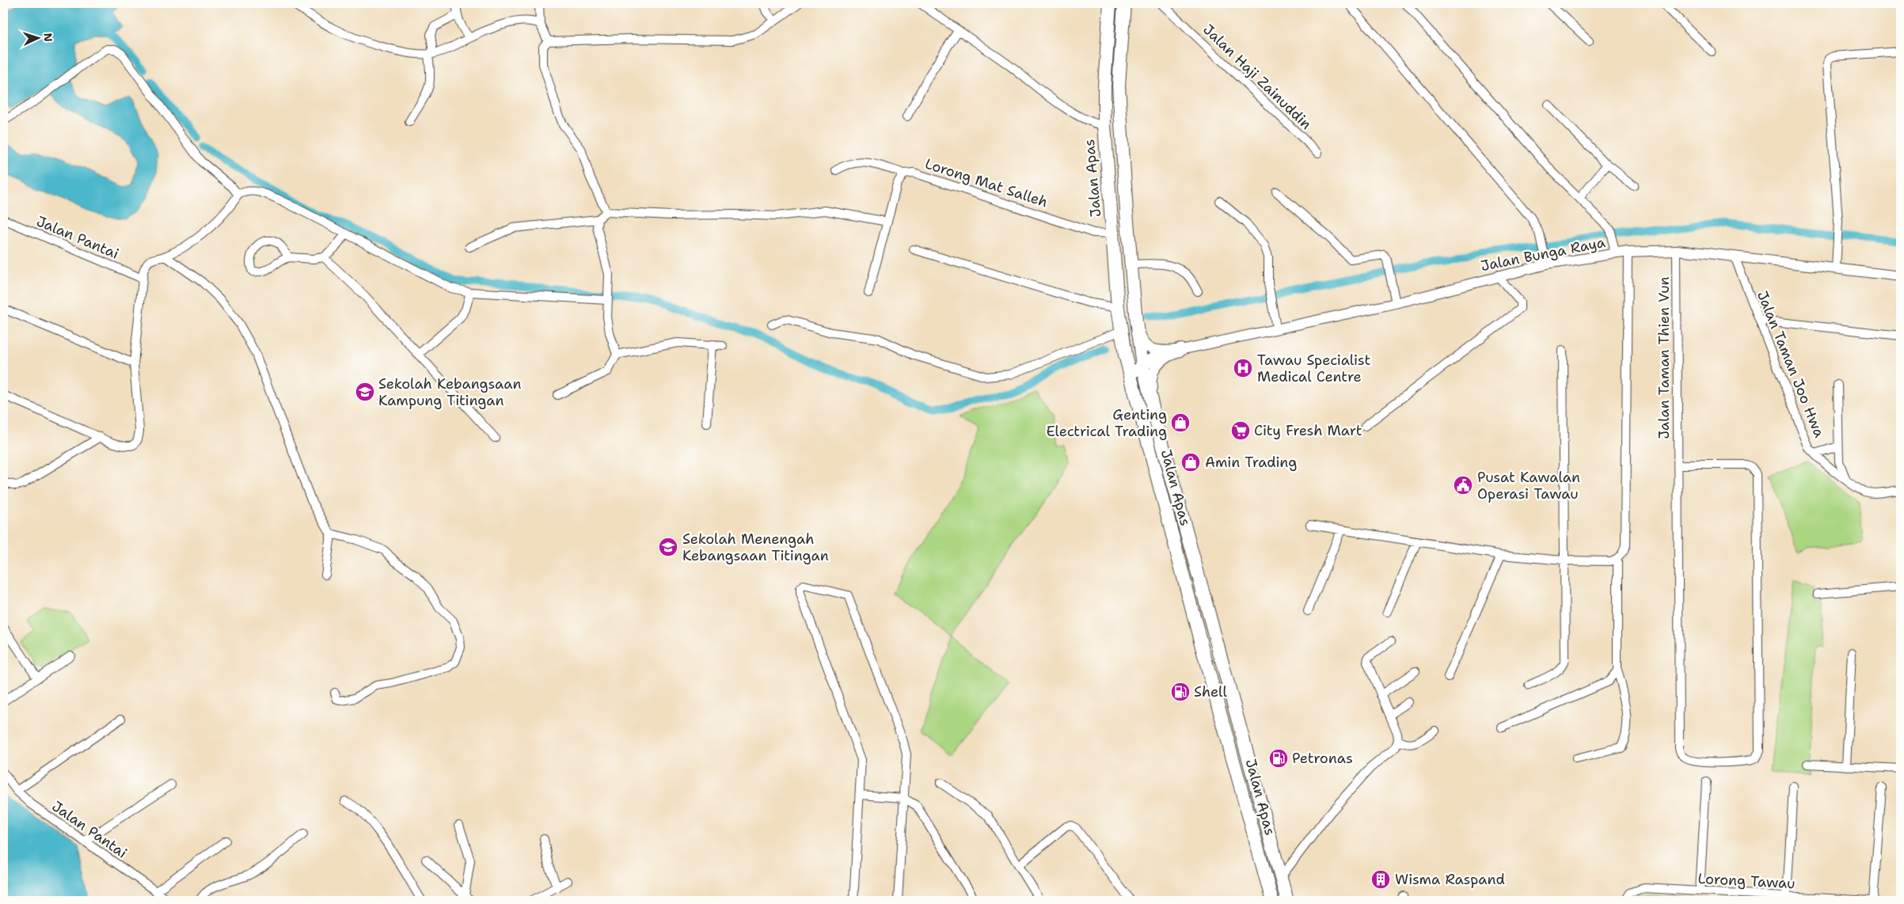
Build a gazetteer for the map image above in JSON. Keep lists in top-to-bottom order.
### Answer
{
  "streets": {
    "highway": ["Jalan Apas"],
    "street": [
      "Jalan Haji Zainuddin",
      "Lorong Mat Salleh",
      "Jalan Pantai",
      "Jalan Bunga Raya",
      "Jalan Taman Thien Vun",
      "Jalan Taman Joo Hwa",
      "Lorong Tawau"
    ]
  },
  "crossings": [
    ["Jalan Apas", "Lorong Mat Salleh"],
    ["Jalan Bunga Raya", "Jalan Taman Thien Vun"],
    ["Jalan Bunga Raya", "Jalan Taman Joo Hwa"]
  ],
  "places": {
    "hospital": ["Tawau Specialist Medical Centre"],
    "school or university": ["Sekolah Kebangsaan Kampung Titingan", "Sekolah Menengah Kebangsaan Titingan"],
    "shop": ["Genting Electrical Trading", "Amin Trading"],
    "supermarket": ["City Fresh Mart"],
    "public building": ["Pusat Kawalan Operasi Tawau"],
    "fuel station": ["Shell", "Petronas"],
    "building": ["Wisma Raspand"]
  },
  "north": "right"
}
